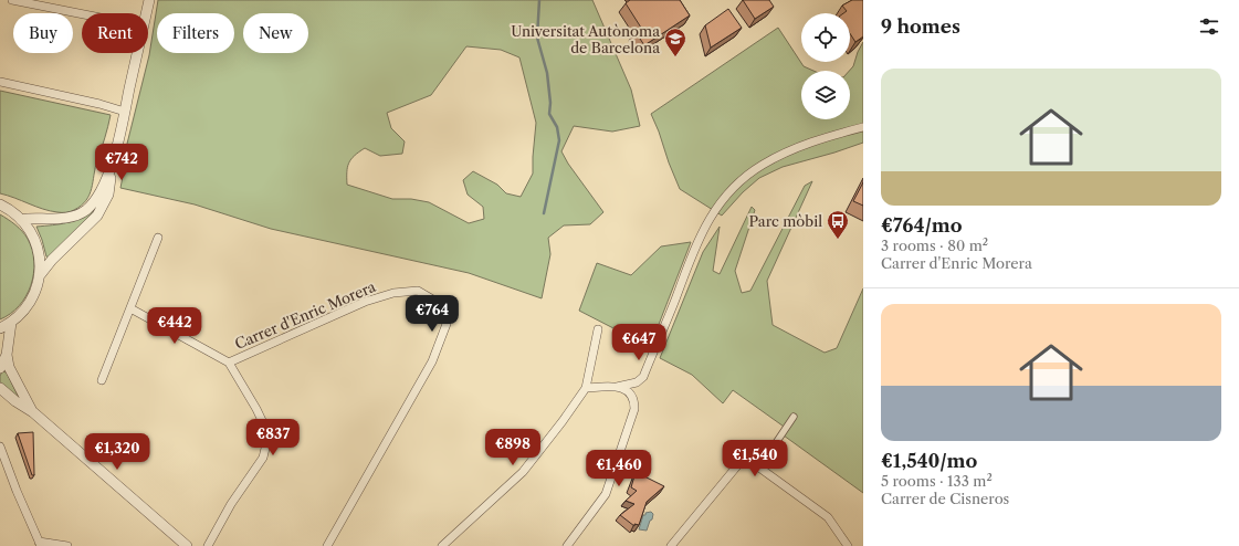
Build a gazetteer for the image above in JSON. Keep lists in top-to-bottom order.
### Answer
{
  "streets": {
    "street": ["Carrer d'Enric Morera"]
  },
  "places": {
    "school or university": ["Universitat Autònoma de Barcelona"],
    "bus stop": ["Parc mòbil"]
  },
  "page": {
    "heading": "9 homes",
    "chip": [
      "Buy",
      "Rent",
      "Filters",
      "New"
    ],
    "list": [
      {
        "name": "€764/mo",
        "note": "3 rooms · 80 m² · Carrer d'Enric Morera"
      },
      {
        "name": "€1,540/mo",
        "note": "5 rooms · 133 m² · Carrer de Cisneros"
      }
    ],
    "price": [
      "€742",
      "€764",
      "€442",
      "€647",
      "€837",
      "€898",
      "€1,320",
      "€1,540",
      "€1,460"
    ]
  }
}
